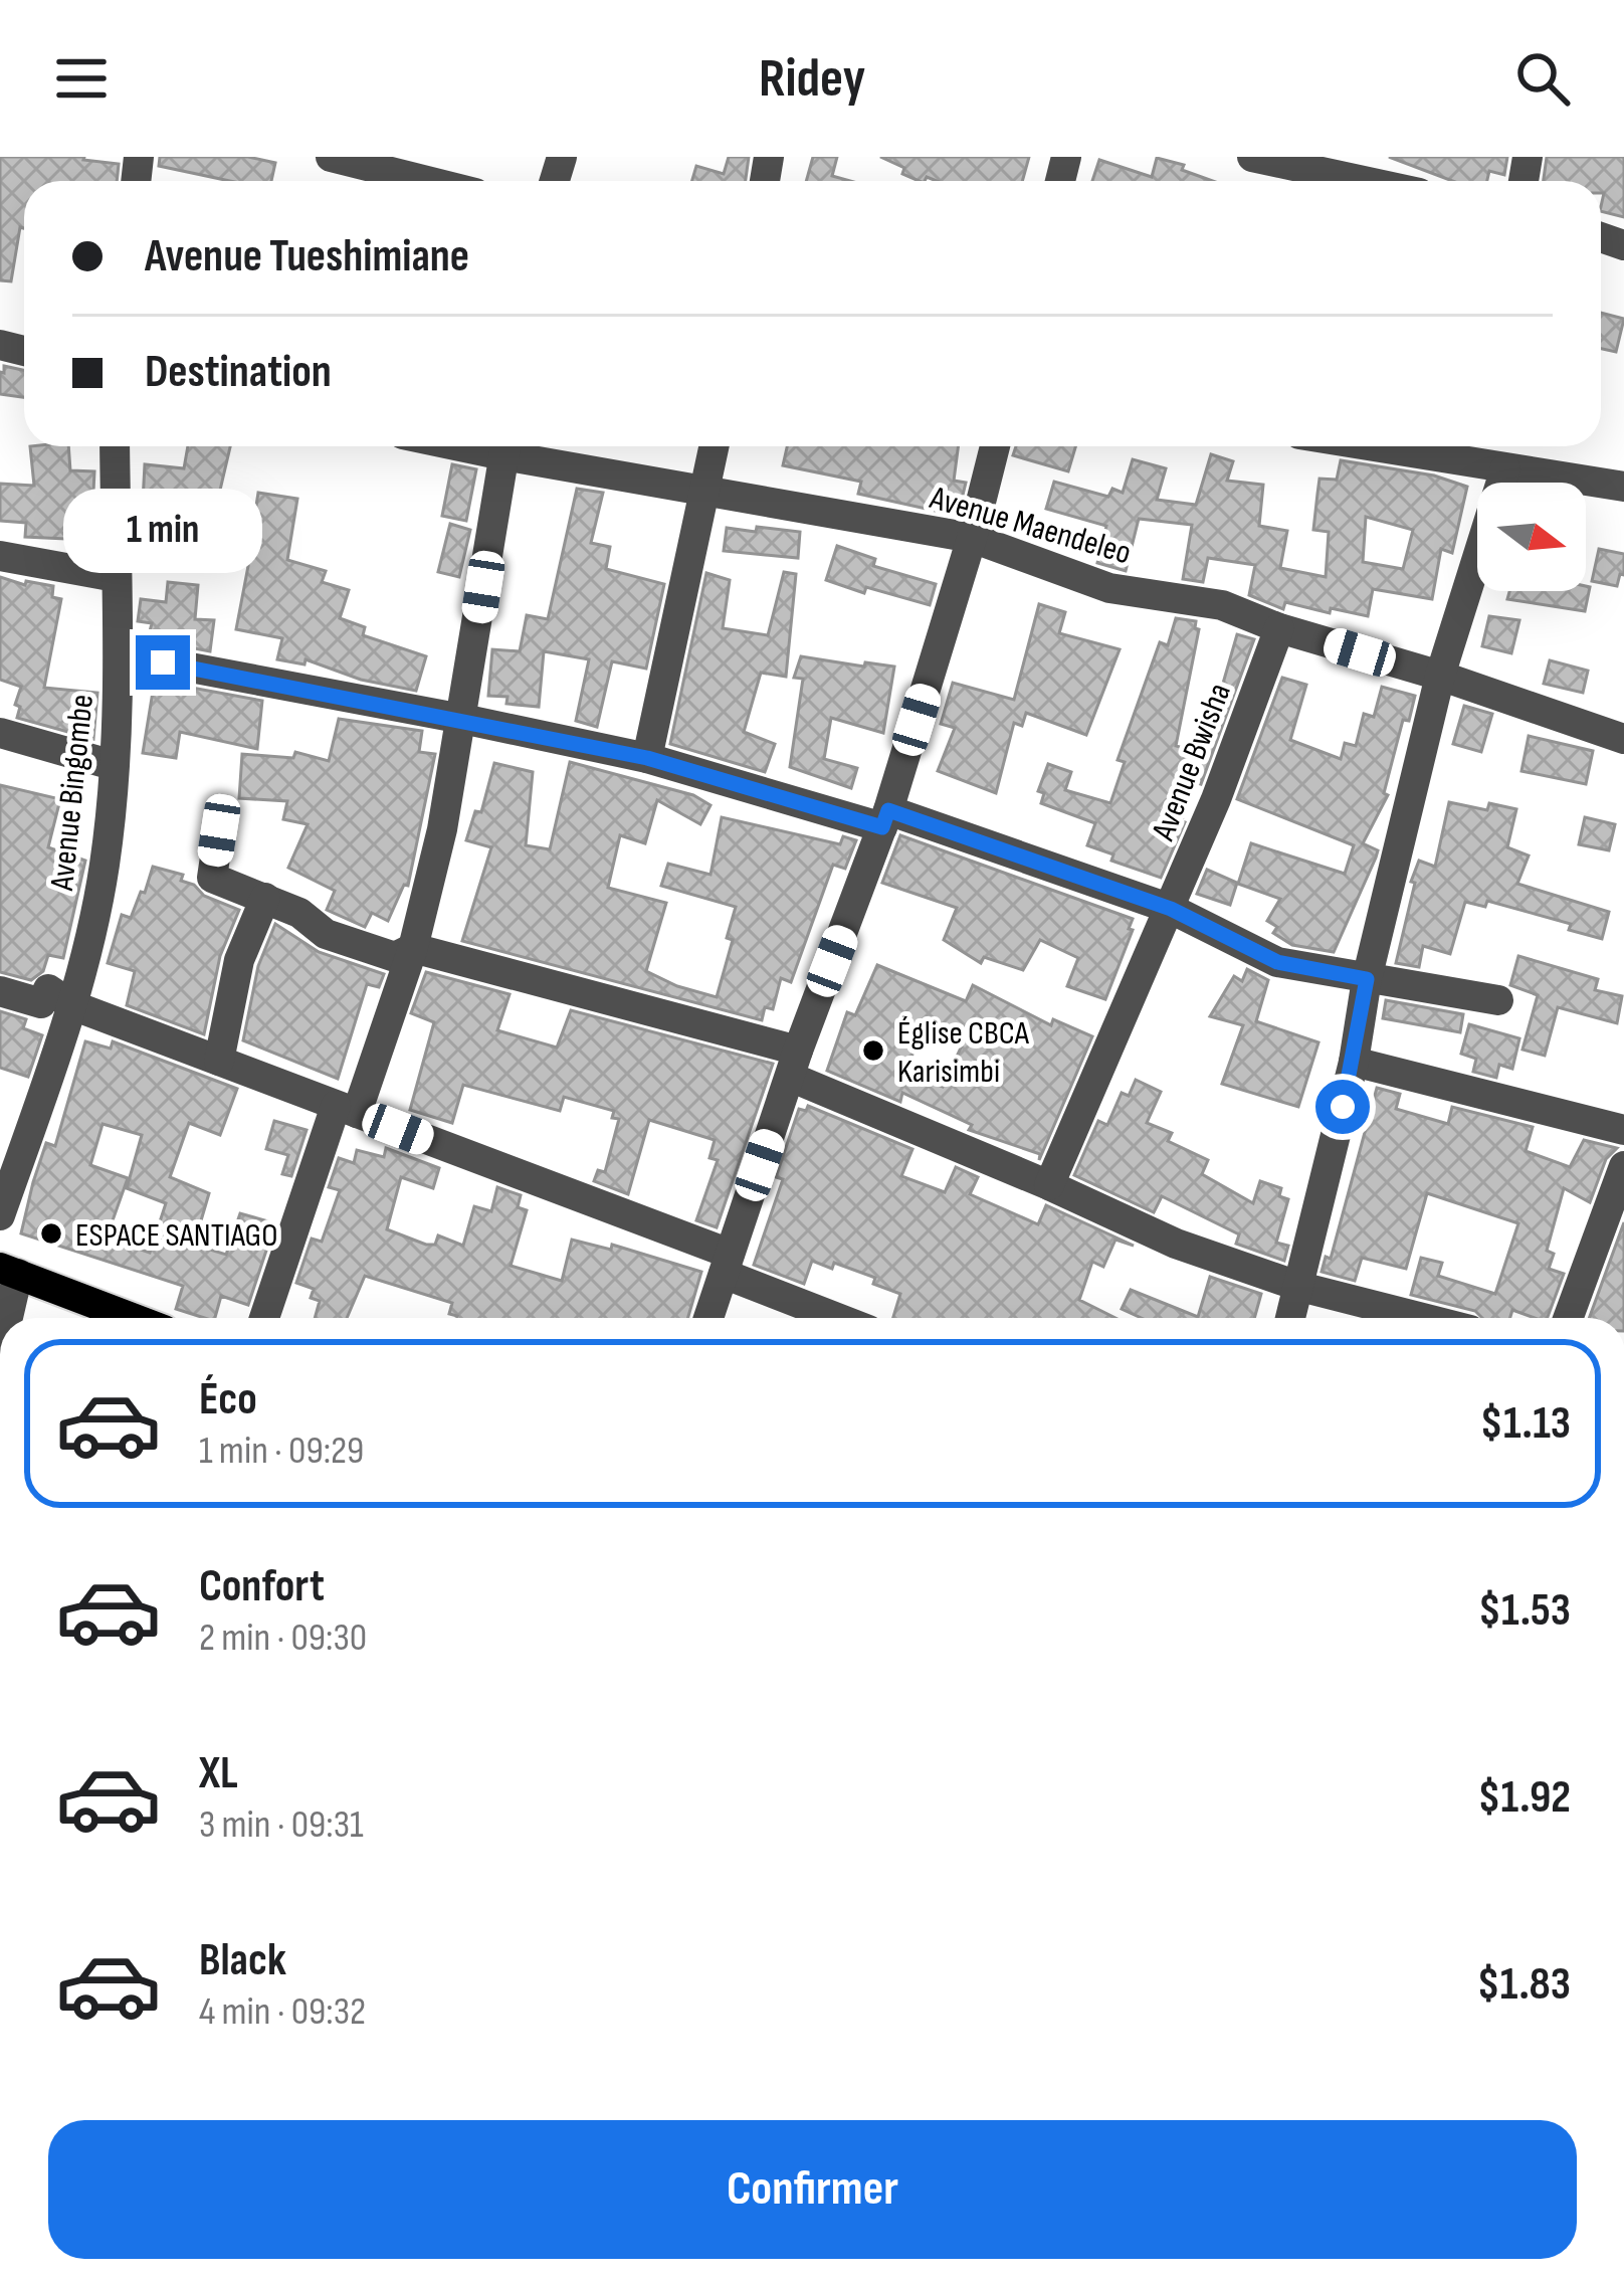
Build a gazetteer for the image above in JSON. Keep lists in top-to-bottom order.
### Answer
{
  "streets": {
    "street": ["Avenue Maendeleo", "Avenue Bwisha", "Avenue Bingombe"]
  },
  "crossings": [
    ["Avenue Maendeleo", "Avenue Bwisha"]
  ],
  "places": ["Église CBCA Karisimbi", "ESPACE SANTIAGO"],
  "north": "right",
  "page": {
    "header": "Ridey",
    "banner": ["Avenue Tueshimiane", "Destination"],
    "bubble": "1 min",
    "list": [
      {
        "name": "Éco",
        "note": "1 min · 09:29",
        "value": "$1.13"
      },
      {
        "name": "Confort",
        "note": "2 min · 09:30",
        "value": "$1.53"
      },
      {
        "name": "XL",
        "note": "3 min · 09:31",
        "value": "$1.92"
      },
      {
        "name": "Black",
        "note": "4 min · 09:32",
        "value": "$1.83"
      }
    ],
    "buttons": "Confirmer"
  }
}
